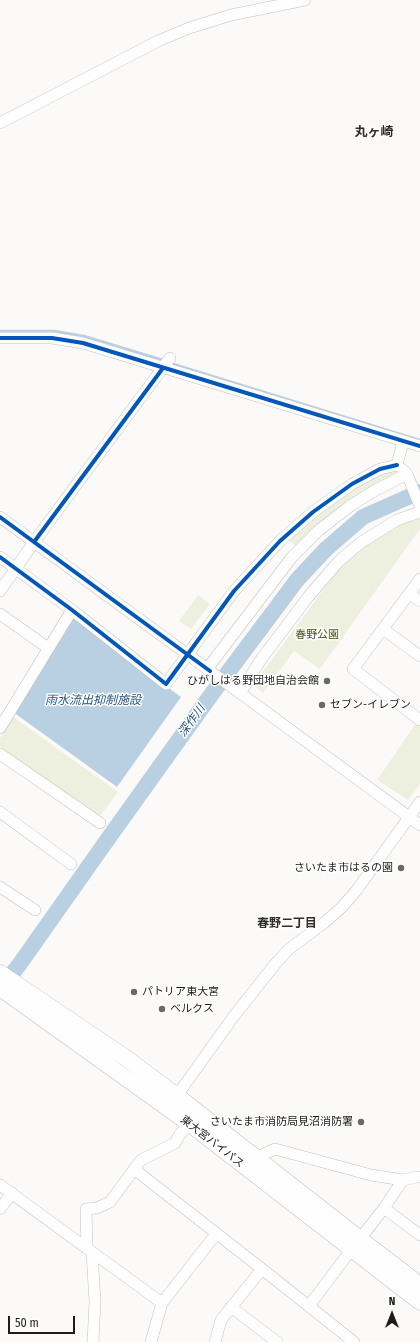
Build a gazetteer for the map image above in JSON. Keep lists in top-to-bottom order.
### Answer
{
  "streets": {
    "highway": ["東大宮バイパス"]
  },
  "districts": ["丸ヶ崎", "春野二丁目"],
  "water": ["雨水流出抑制施設", "深作川"],
  "parks": ["春野公園"],
  "places": [
    "ひがしはる野団地自治会館",
    "セブン-イレブン",
    "さいたま市はるの園",
    "パトリア東大宮",
    "ベルクス",
    "さいたま市消防局見沼消防署"
  ],
  "scale_bar": "50 m",
  "north": "top"
}
